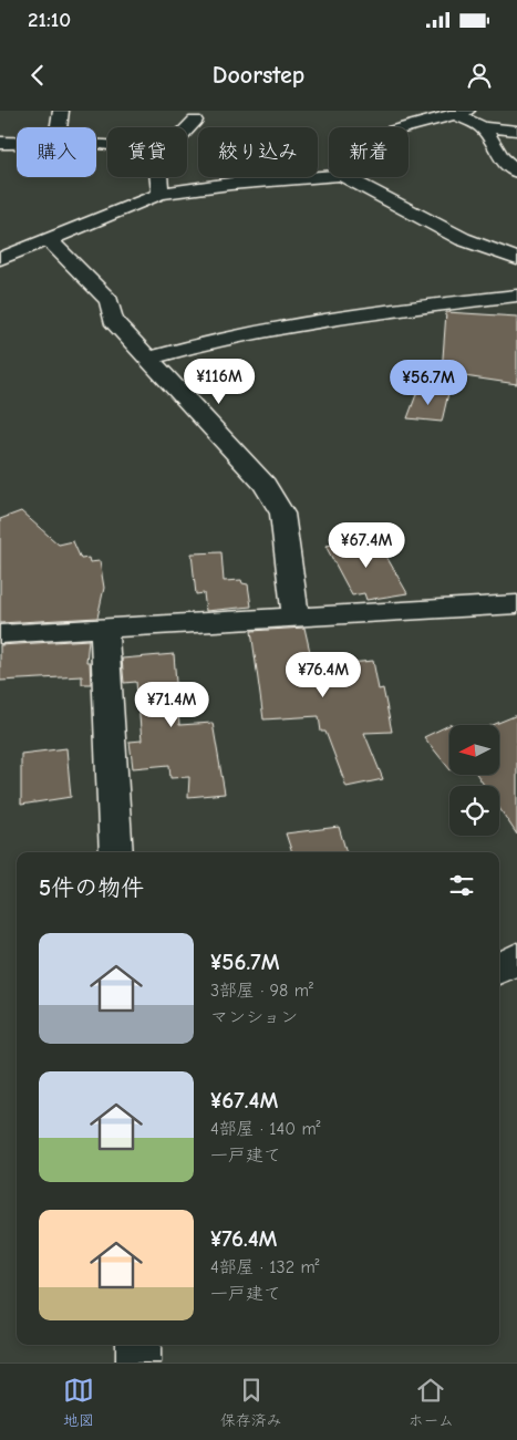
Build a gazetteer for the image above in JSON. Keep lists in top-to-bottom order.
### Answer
{
  "north": "left",
  "page": {
    "status": "21:10",
    "header": "Doorstep",
    "chip": [
      "購入",
      "賃貸",
      "絞り込み",
      "新着"
    ],
    "price": [
      "¥116M",
      "¥56.7M",
      "¥67.4M",
      "¥76.4M",
      "¥71.4M"
    ],
    "heading": "5件の物件",
    "list": [
      {
        "name": "¥56.7M",
        "note": "3部屋 · 98 m² · マンション"
      },
      {
        "name": "¥67.4M",
        "note": "4部屋 · 140 m² · 一戸建て"
      },
      {
        "name": "¥76.4M",
        "note": "4部屋 · 132 m² · 一戸建て"
      }
    ],
    "tabs": ["地図", "保存済み", "ホーム"]
  }
}
